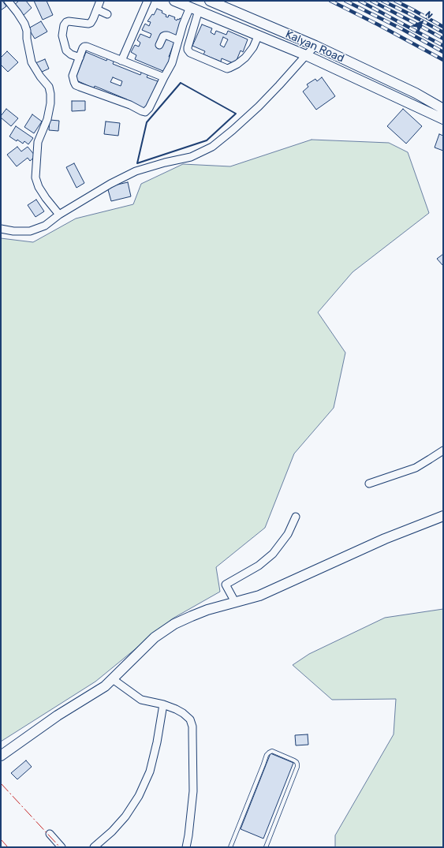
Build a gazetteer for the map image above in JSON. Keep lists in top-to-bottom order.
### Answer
{
  "streets": {
    "main road": ["Kalyan Road"]
  },
  "north": "top right"
}
